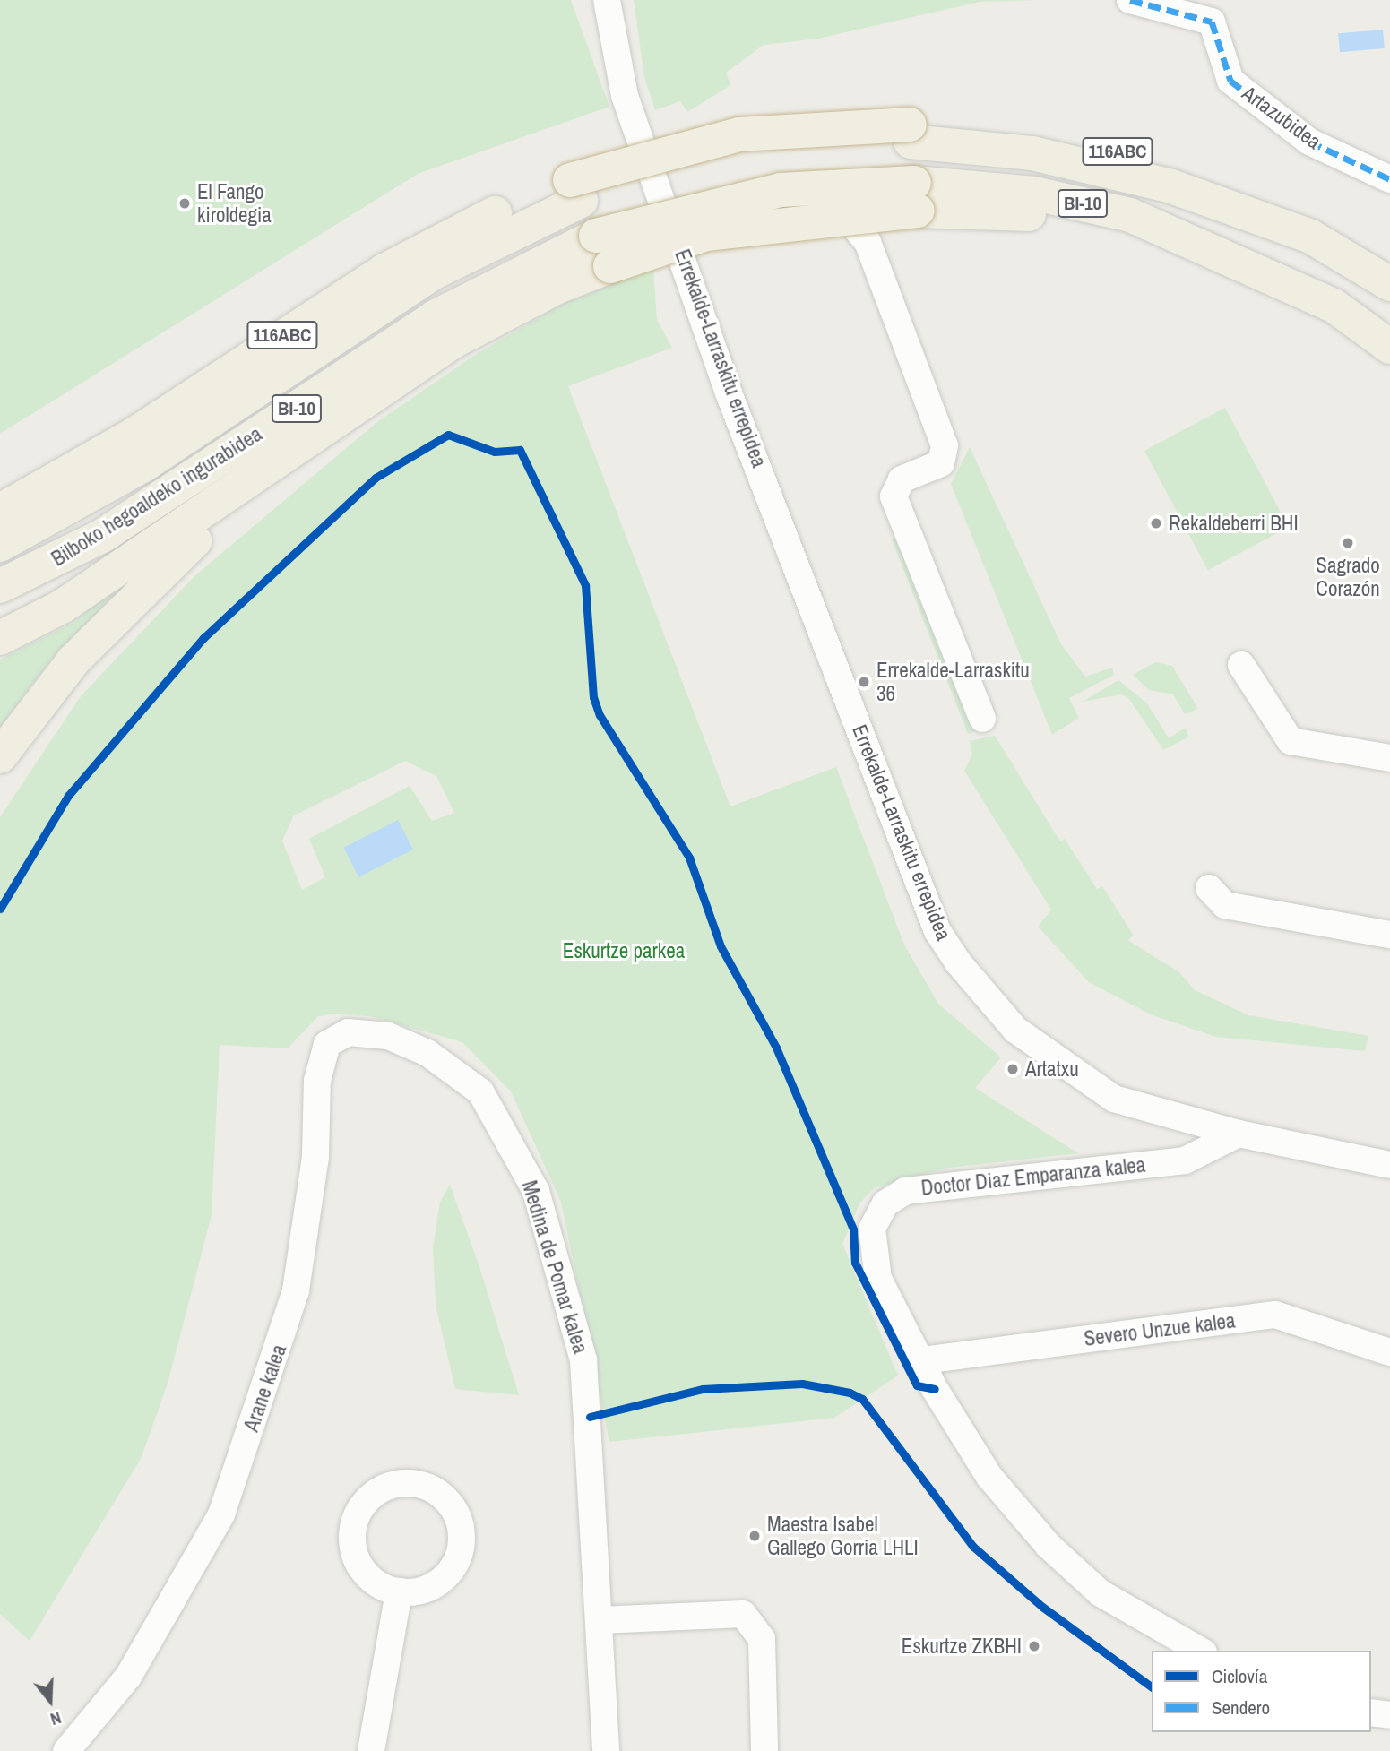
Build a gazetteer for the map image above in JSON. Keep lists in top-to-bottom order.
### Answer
{
  "streets": {
    "highway": ["116ABC", "BI-10", "Bilboko hegoaldeko ingurabidea"],
    "street": [
      "Artazubidea",
      "Errekalde-Larraskitu errepidea",
      "Doctor Diaz Emparanza kalea",
      "Medina de Pomar kalea",
      "Severo Unzue kalea",
      "Arane kalea"
    ]
  },
  "crossings": [
    ["116ABC", "Bilboko hegoaldeko ingurabidea"],
    ["Errekalde-Larraskitu errepidea", "Doctor Diaz Emparanza kalea"],
    ["Doctor Diaz Emparanza kalea", "Severo Unzue kalea"],
    ["Medina de Pomar kalea", "Arane kalea"]
  ],
  "parks": ["Eskurtze parkea"],
  "places": [
    "El Fango kiroldegia",
    "Rekaldeberri BHI",
    "Sagrado Corazón",
    "Errekalde-Larraskitu 36",
    "Artatxu",
    "Maestra Isabel Gallego Gorria LHLI",
    "Eskurtze ZKBHI"
  ],
  "legend": ["Ciclovía", "Sendero"],
  "north": "bottom"
}
